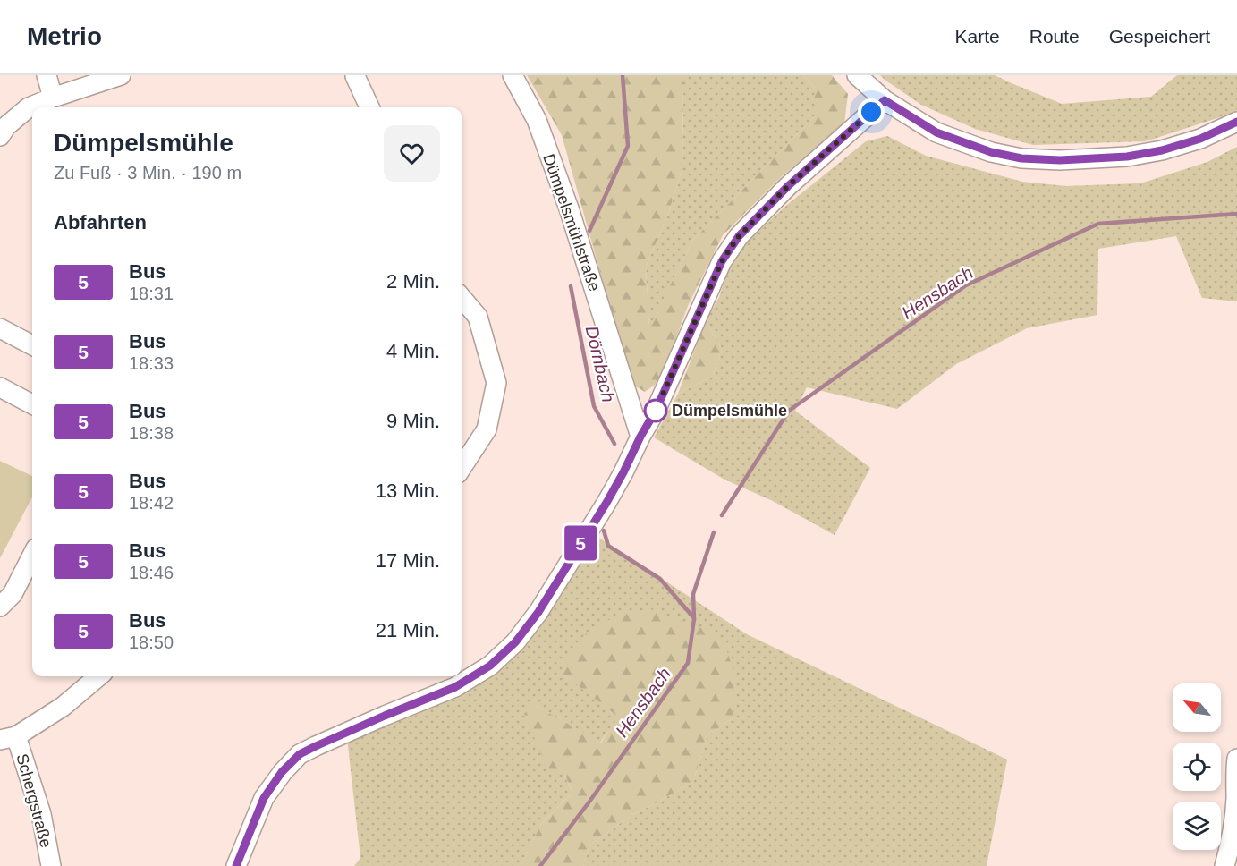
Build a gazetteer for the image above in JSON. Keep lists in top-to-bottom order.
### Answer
{
  "streets": {
    "street": ["Dümpelsmühlstraße", "Schergstraße"]
  },
  "water": ["Hensbach", "Dörnbach"],
  "places": ["Dümpelsmühle"],
  "lines": ["bus line 5"],
  "north": "top left",
  "page": {
    "header": "Metrio",
    "nav": ["Karte", "Route", "Gespeichert"],
    "on_map": "5",
    "heading": [
      ["Dümpelsmühle", "Zu Fuß · 3 Min. · 190 m"],
      "Abfahrten"
    ],
    "list": [
      {
        "mark": "5",
        "name": "Bus",
        "note": "18:31",
        "value": "2 Min."
      },
      {
        "mark": "5",
        "name": "Bus",
        "note": "18:33",
        "value": "4 Min."
      },
      {
        "mark": "5",
        "name": "Bus",
        "note": "18:38",
        "value": "9 Min."
      },
      {
        "mark": "5",
        "name": "Bus",
        "note": "18:42",
        "value": "13 Min."
      },
      {
        "mark": "5",
        "name": "Bus",
        "note": "18:46",
        "value": "17 Min."
      },
      {
        "mark": "5",
        "name": "Bus",
        "note": "18:50",
        "value": "21 Min."
      }
    ]
  }
}
